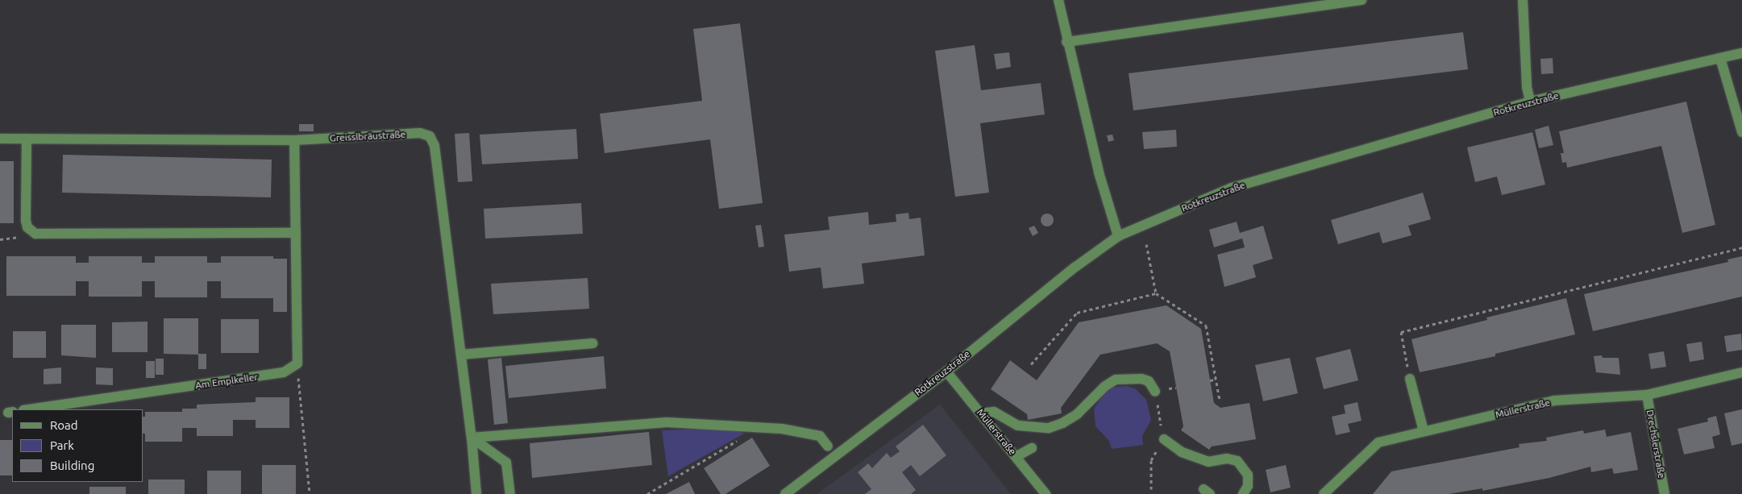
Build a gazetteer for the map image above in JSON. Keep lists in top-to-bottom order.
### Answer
{
  "streets": {
    "street": [
      "Rotkreuzstraße",
      "Greisslbräustraße",
      "Am Emplkeller",
      "Müllerstraße",
      "Drechslerstraße"
    ]
  },
  "crossings": [
    ["Rotkreuzstraße", "Müllerstraße"],
    ["Müllerstraße", "Drechslerstraße"]
  ],
  "legend": ["Road", "Park", "Building"]
}
